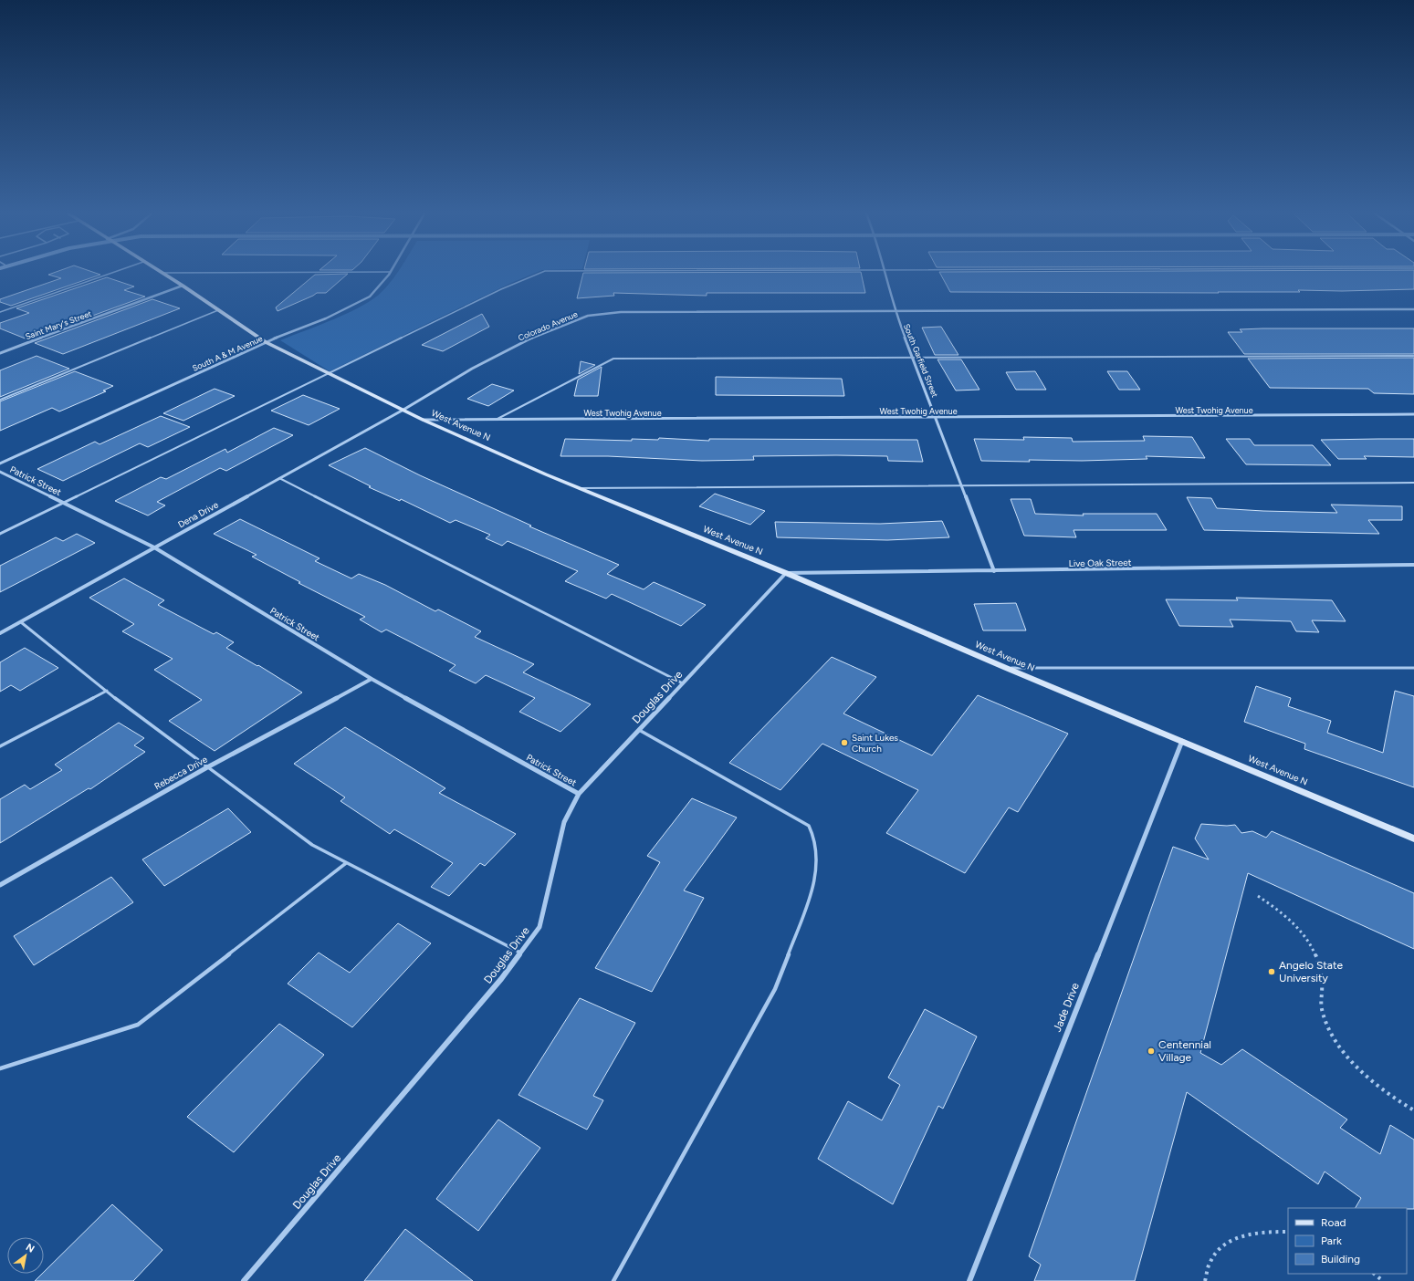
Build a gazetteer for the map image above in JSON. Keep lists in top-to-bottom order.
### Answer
{
  "streets": {
    "main road": ["West Avenue N"],
    "street": [
      "Saint Mary's Street",
      "Colorado Avenue",
      "South A & M Avenue",
      "South Garfield Street",
      "West Twohig Avenue",
      "Patrick Street",
      "Dena Drive",
      "Live Oak Street",
      "Douglas Drive",
      "Rebecca Drive",
      "Jade Drive"
    ]
  },
  "crossings": [
    ["Saint Mary's Street", "West Avenue N"],
    ["Colorado Avenue", "South Garfield Street"],
    ["Colorado Avenue", "West Avenue N"],
    ["Colorado Avenue", "Dena Drive"],
    ["South A & M Avenue", "West Avenue N"],
    ["South Garfield Street", "West Twohig Avenue"],
    ["South Garfield Street", "Live Oak Street"],
    ["West Twohig Avenue", "West Avenue N"],
    ["West Avenue N", "Dena Drive"],
    ["West Avenue N", "Live Oak Street"],
    ["West Avenue N", "Douglas Drive"],
    ["West Avenue N", "Jade Drive"],
    ["Patrick Street", "Dena Drive"],
    ["Patrick Street", "Douglas Drive"],
    ["Patrick Street", "Rebecca Drive"],
    ["Live Oak Street", "Douglas Drive"]
  ],
  "places": ["Saint Lukes Church", "Angelo State University", "Centennial Village"],
  "legend": ["Road", "Park", "Building"],
  "north": "top right"
}
